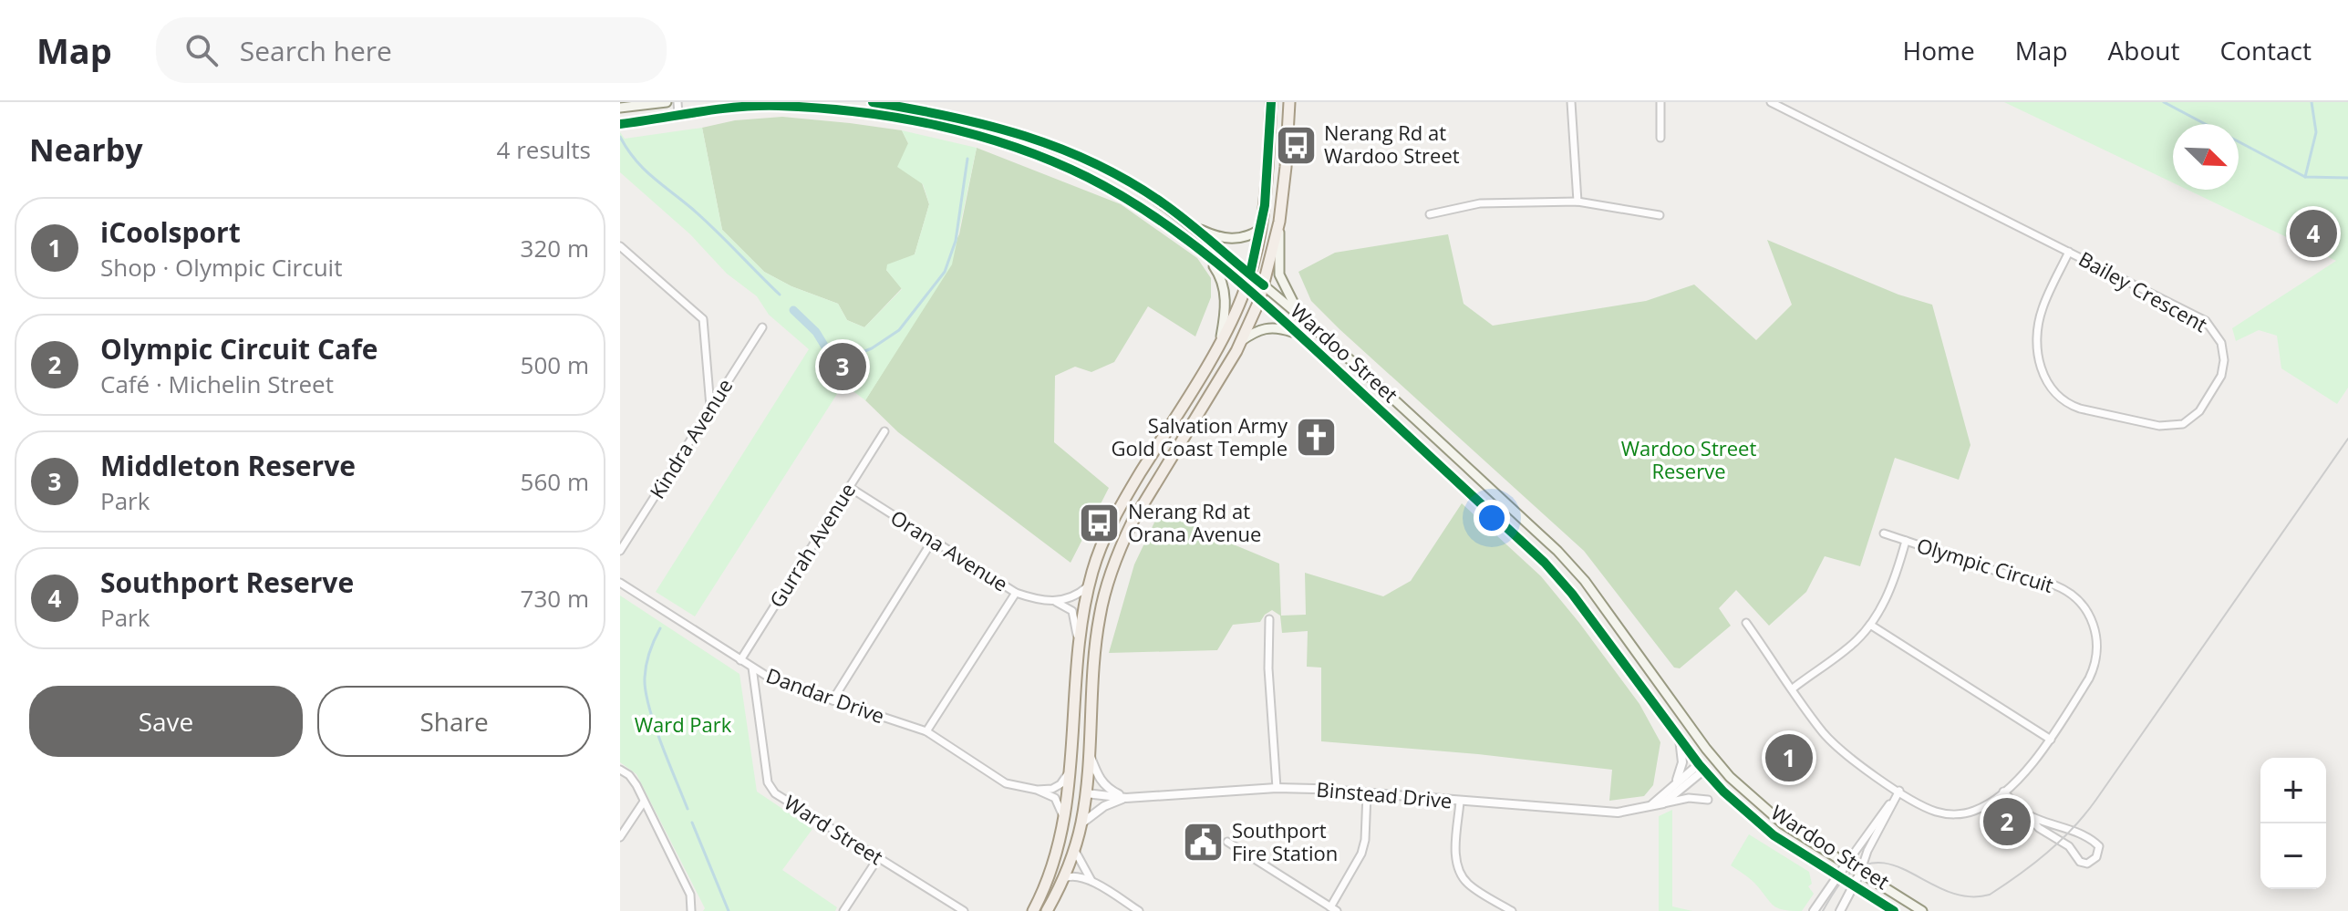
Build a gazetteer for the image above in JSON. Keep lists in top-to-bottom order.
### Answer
{
  "streets": {
    "main road": ["Wardoo Street"],
    "street": [
      "Bailey Crescent",
      "Kindra Avenue",
      "Gurrah Avenue",
      "Orana Avenue",
      "Olympic Circuit",
      "Dandar Drive",
      "Binstead Drive",
      "Ward Street"
    ]
  },
  "crossings": [
    ["Wardoo Street", "Binstead Drive"],
    ["Gurrah Avenue", "Orana Avenue"],
    ["Gurrah Avenue", "Dandar Drive"],
    ["Dandar Drive", "Ward Street"]
  ],
  "parks": ["Wardoo Street Reserve", "Ward Park"],
  "places": {
    "bus stop": ["Nerang Rd at Wardoo Street", "Nerang Rd at Orana Avenue"],
    "church": ["Salvation Army Gold Coast Temple"],
    "public building": ["Southport Fire Station"]
  },
  "north": "bottom right",
  "page": {
    "header": "Map",
    "search": "Search here",
    "nav": [
      "Home",
      "Map",
      "About",
      "Contact"
    ],
    "heading": ["Nearby", "4 results"],
    "list": [
      {
        "mark": "1",
        "name": "iCoolsport",
        "note": "Shop · Olympic Circuit",
        "value": "320 m"
      },
      {
        "mark": "2",
        "name": "Olympic Circuit Cafe",
        "note": "Café · Michelin Street",
        "value": "500 m"
      },
      {
        "mark": "3",
        "name": "Middleton Reserve",
        "note": "Park",
        "value": "560 m"
      },
      {
        "mark": "4",
        "name": "Southport Reserve",
        "note": "Park",
        "value": "730 m"
      }
    ],
    "pins": [
      "4",
      "3",
      "1",
      "2"
    ],
    "buttons": ["Save", "Share"],
    "map_buttons": ["+", "−"]
  }
}
